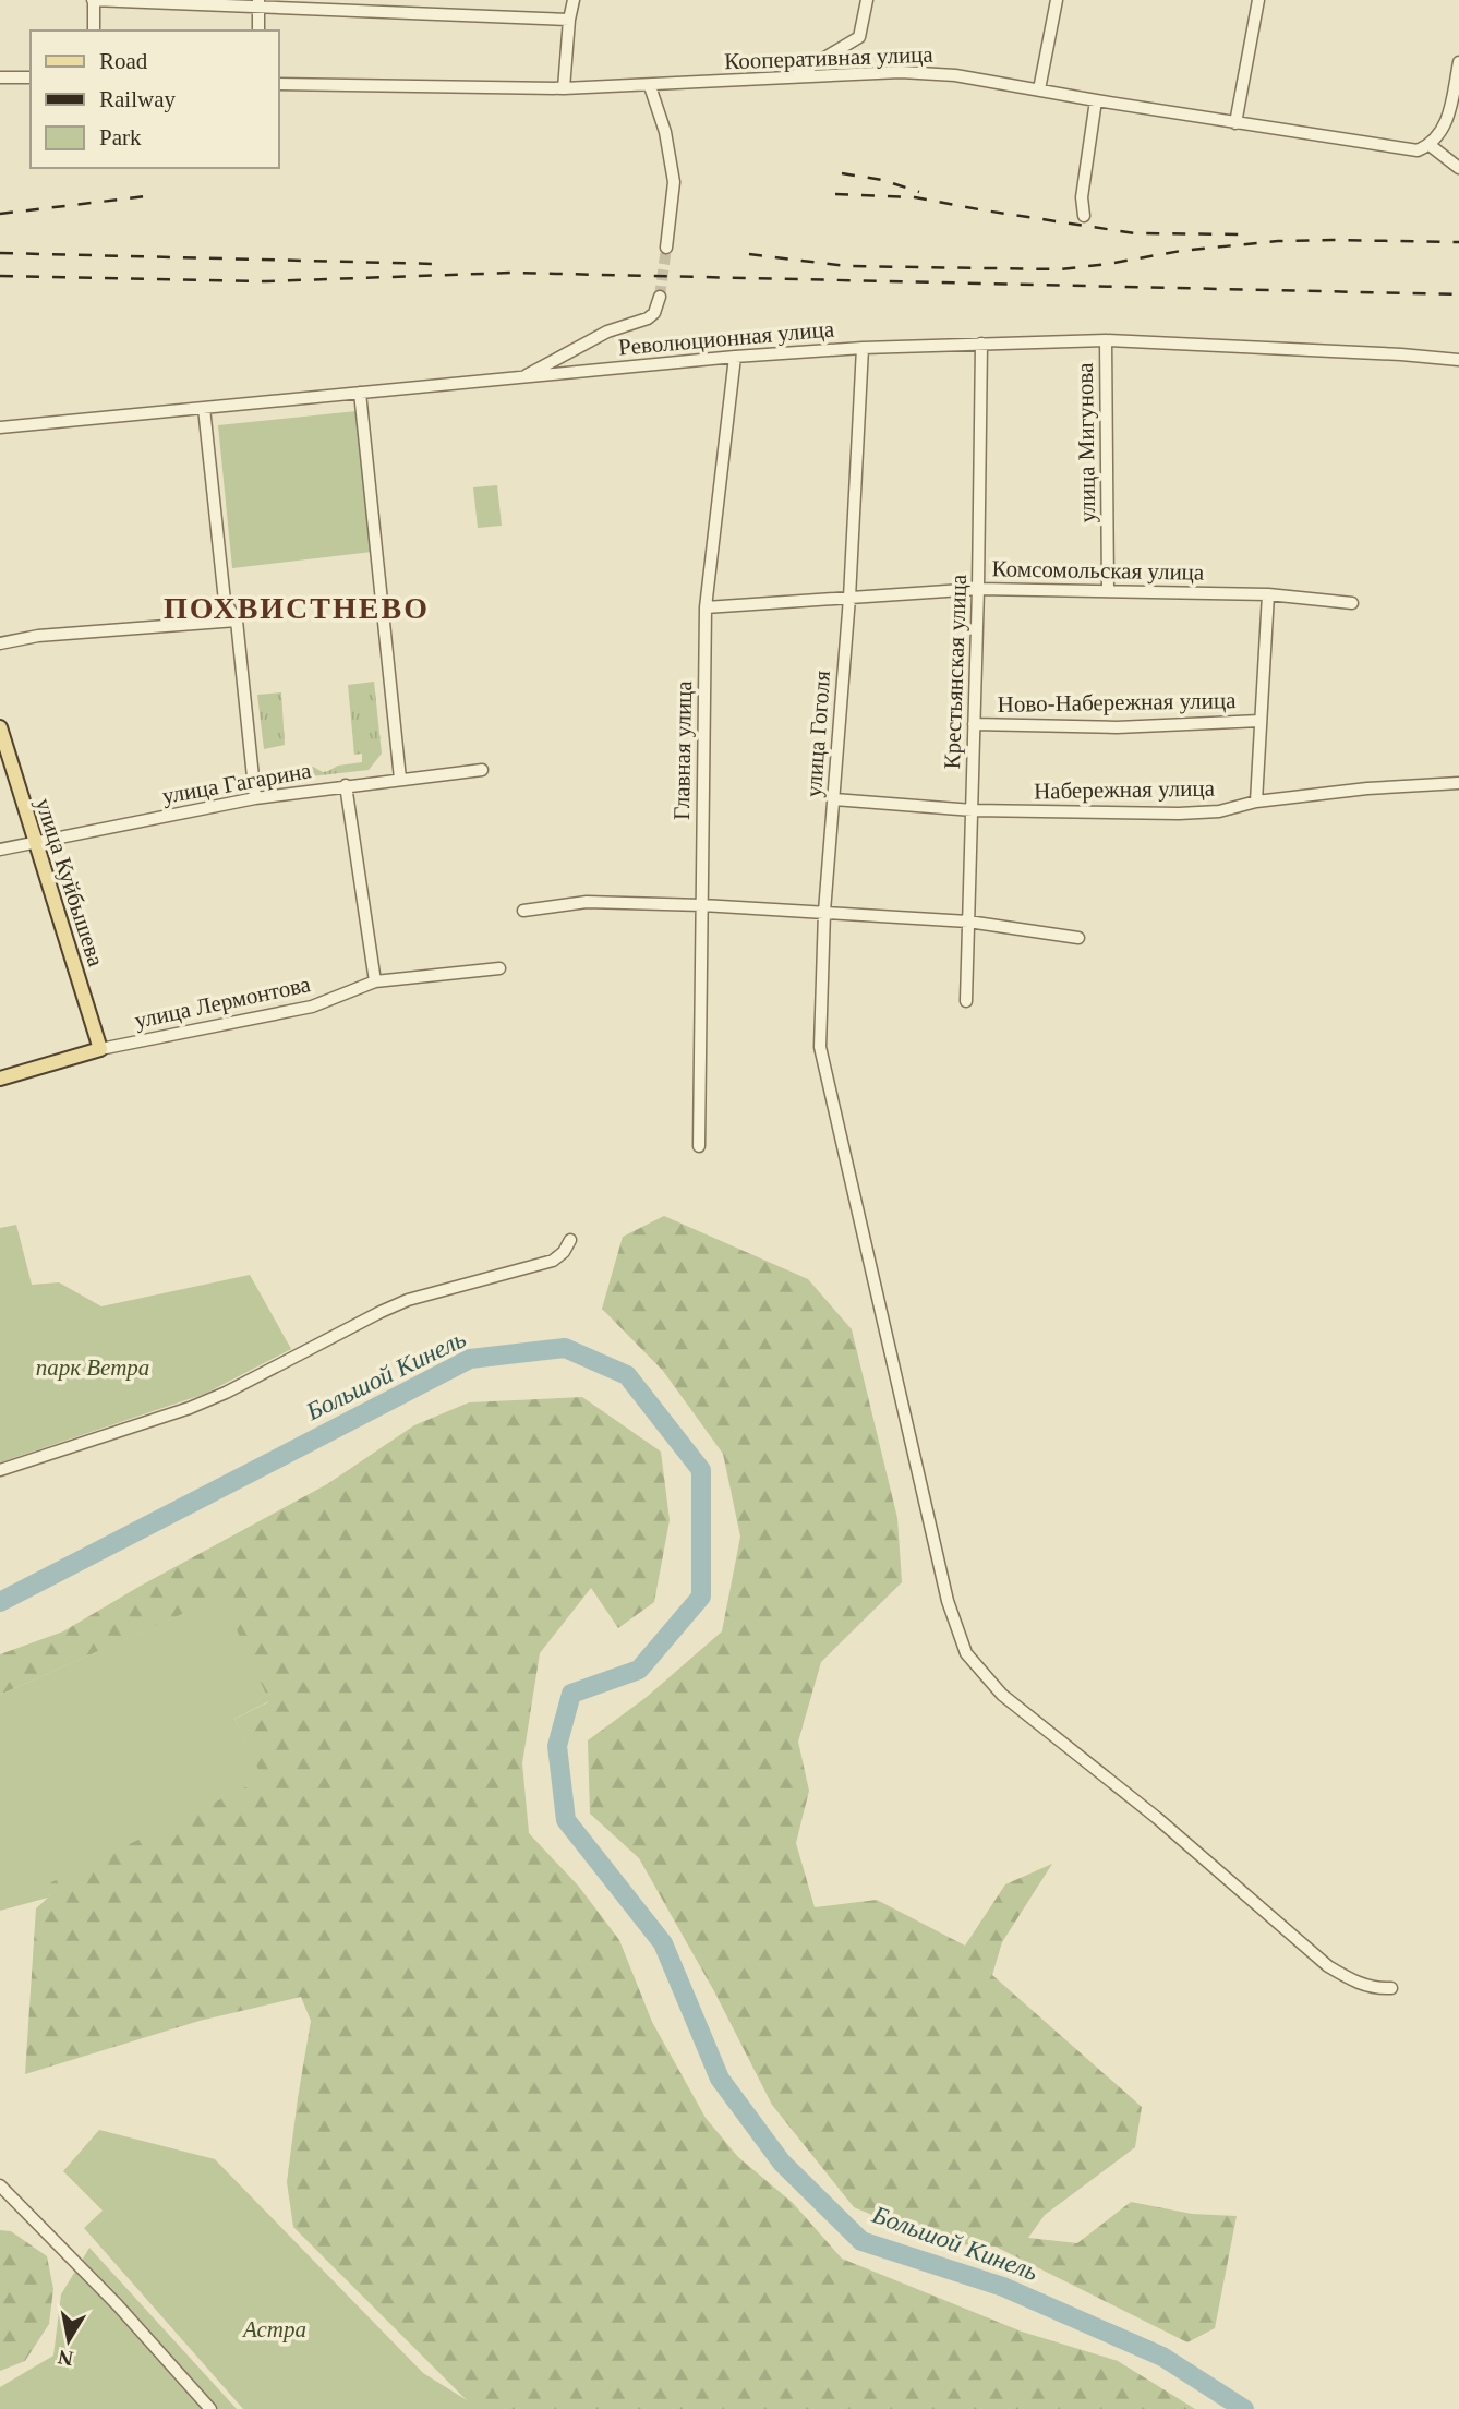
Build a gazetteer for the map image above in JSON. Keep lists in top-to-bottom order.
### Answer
{
  "streets": {
    "main road": ["улица Куйбышева", "улица Лермонтова"],
    "street": [
      "Кооперативная улица",
      "Революционная улица",
      "улица Мигунова",
      "Комсомольская улица",
      "Крестьянская улица",
      "Ново-Набережная улица",
      "улица Гоголя",
      "Главная улица",
      "улица Гагарина",
      "Набережная улица"
    ]
  },
  "crossings": [
    ["Революционная улица", "улица Мигунова"],
    ["Революционная улица", "Крестьянская улица"],
    ["Революционная улица", "улица Гоголя"],
    ["Революционная улица", "Главная улица"],
    ["улица Мигунова", "Комсомольская улица"],
    ["Комсомольская улица", "Крестьянская улица"],
    ["Комсомольская улица", "улица Гоголя"],
    ["Комсомольская улица", "Главная улица"],
    ["Крестьянская улица", "Ново-Набережная улица"],
    ["Крестьянская улица", "Набережная улица"],
    ["улица Гоголя", "Набережная улица"],
    ["улица Гагарина", "улица Куйбышева"],
    ["улица Куйбышева", "улица Лермонтова"]
  ],
  "districts": ["ПОХВИСТНЕВО"],
  "water": ["Большой Кинель"],
  "parks": ["парк Ветра", "Астра"],
  "legend": ["Road", "Railway", "Park"],
  "north": "bottom"
}
